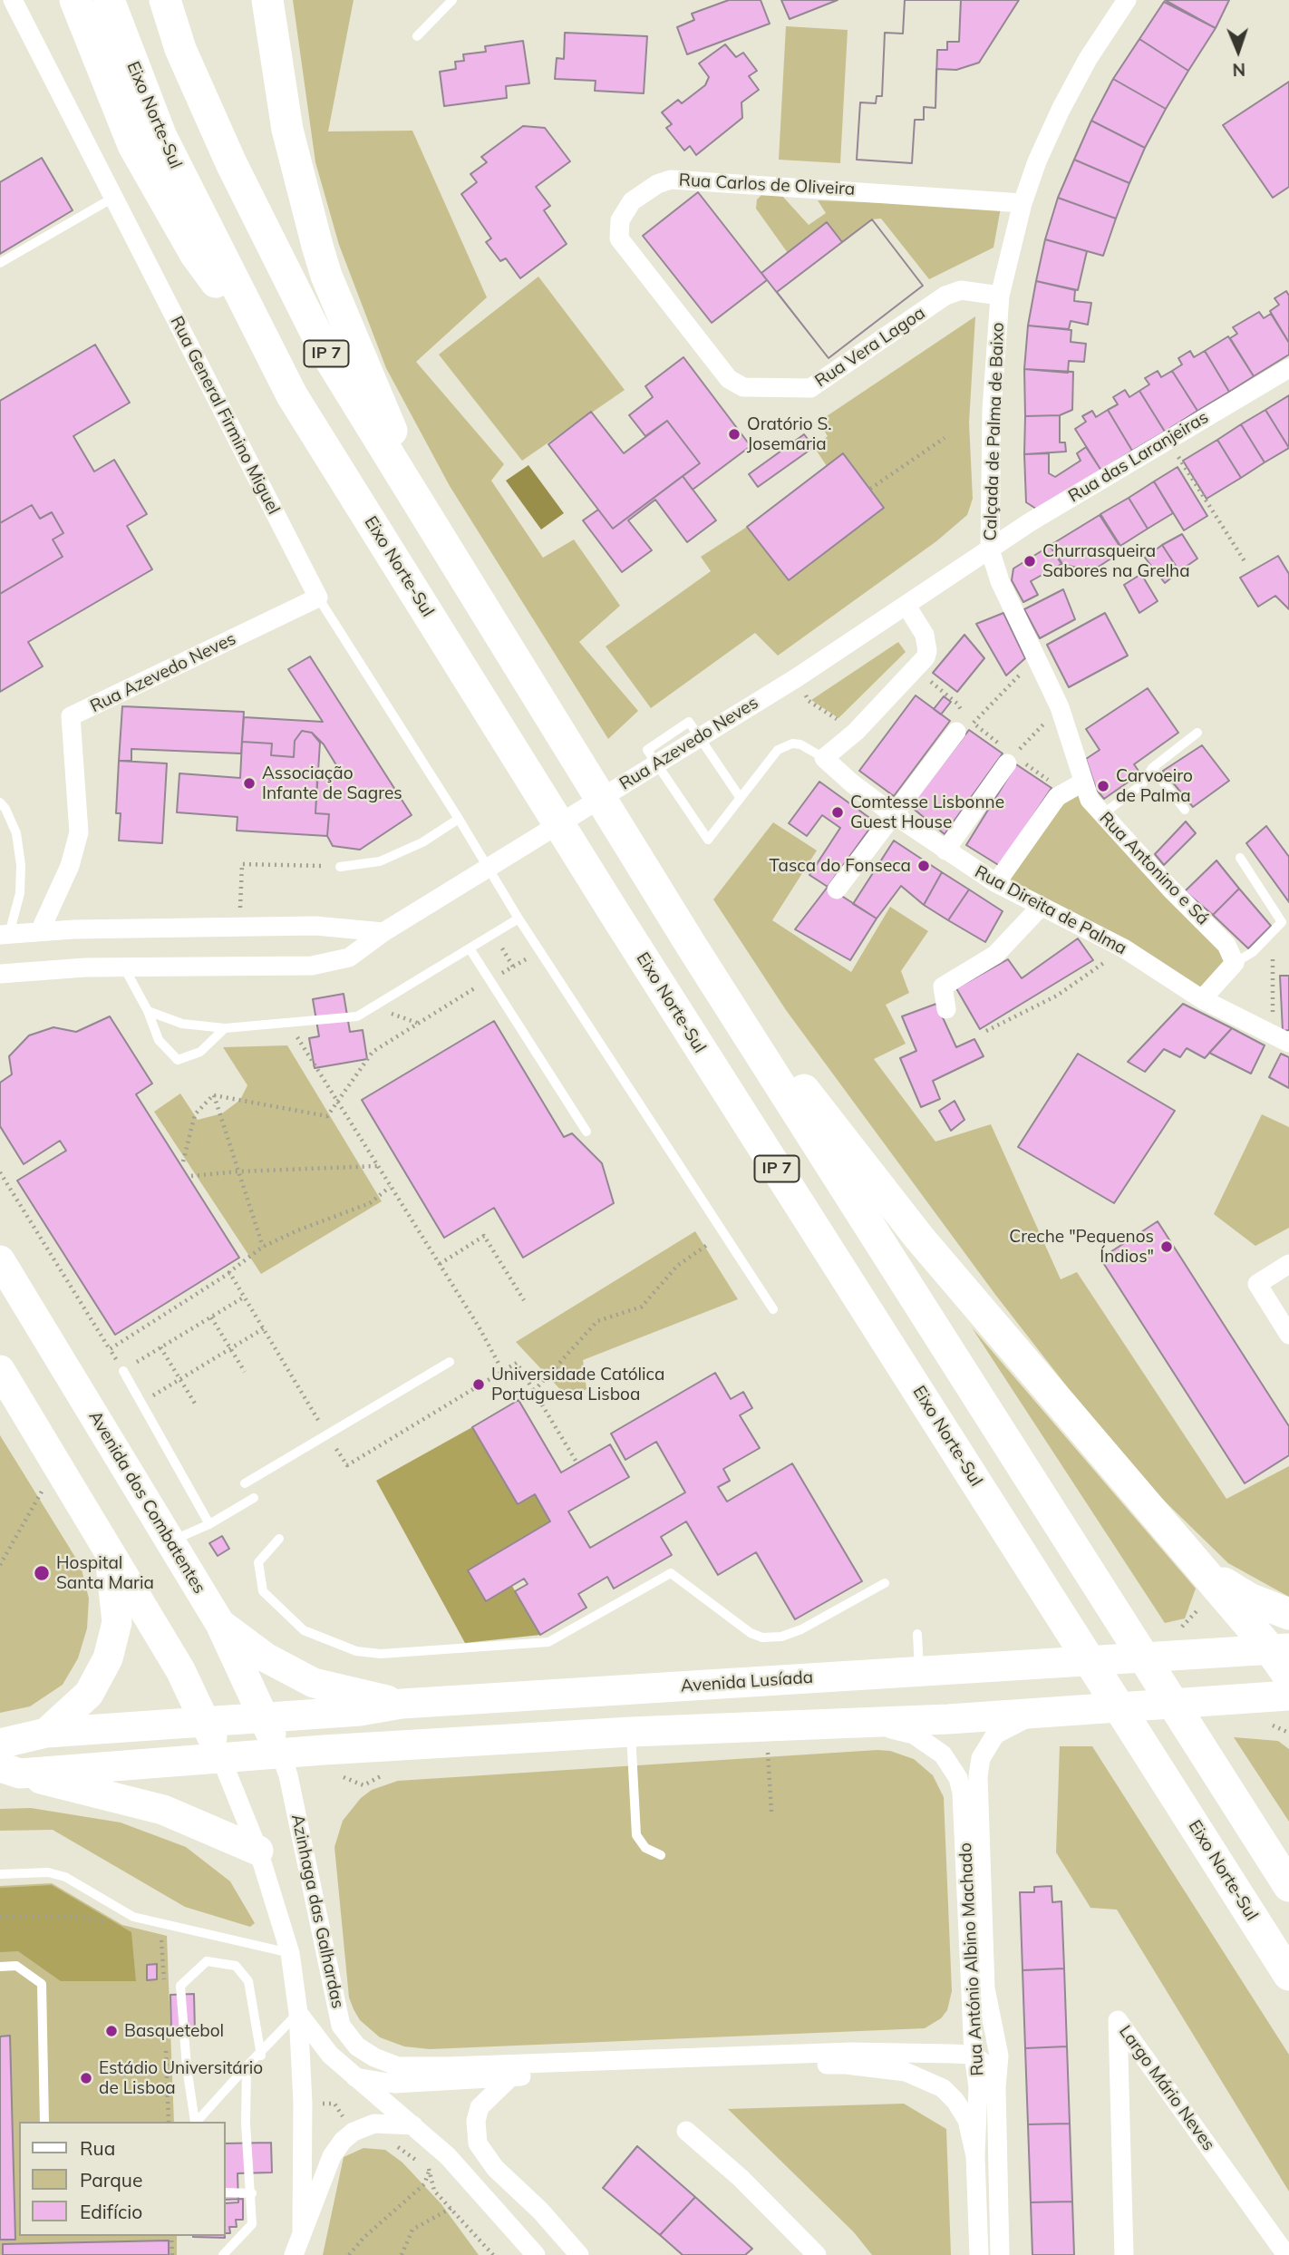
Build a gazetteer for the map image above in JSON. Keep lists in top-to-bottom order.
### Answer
{
  "streets": {
    "highway": ["Eixo Norte-Sul", "IP 7"],
    "main road": ["Avenida dos Combatentes", "Avenida Lusíada"],
    "street": [
      "Rua Carlos de Oliveira",
      "Rua Vera Lagoa",
      "Rua General Firmino Miguel",
      "Calçada de Palma de Baixo",
      "Rua das Laranjeiras",
      "Rua Azevedo Neves",
      "Rua Antonino e Sá",
      "Rua Direita de Palma",
      "Azinhaga das Galhardas",
      "Rua António Albino Machado",
      "Largo Mário Neves"
    ]
  },
  "crossings": [
    ["Rua Carlos de Oliveira", "Rua Vera Lagoa"],
    ["Rua Carlos de Oliveira", "Calçada de Palma de Baixo"],
    ["Rua Vera Lagoa", "Calçada de Palma de Baixo"],
    ["Rua General Firmino Miguel", "Rua Azevedo Neves"],
    ["Calçada de Palma de Baixo", "Rua das Laranjeiras"],
    ["Calçada de Palma de Baixo", "Rua Azevedo Neves"],
    ["Calçada de Palma de Baixo", "Rua Antonino e Sá"],
    ["Rua das Laranjeiras", "Rua Azevedo Neves"],
    ["Rua das Laranjeiras", "Rua Antonino e Sá"],
    ["Rua Azevedo Neves", "Rua Antonino e Sá"],
    ["Avenida dos Combatentes", "Avenida Lusíada"],
    ["Avenida dos Combatentes", "Azinhaga das Galhardas"],
    ["Azinhaga das Galhardas", "Rua António Albino Machado"]
  ],
  "places": [
    "Oratório S. Josemaria",
    "Churrasqueira Sabores na Grelha",
    "Associação Infante de Sagres",
    "Carvoeiro de Palma",
    "Comtesse Lisbonne Guest House",
    "Tasca do Fonseca",
    "Creche \"Pequenos Índios\"",
    "Universidade Católica Portuguesa Lisboa",
    "Hospital Santa Maria",
    "Basquetebol",
    "Estádio Universitário de Lisboa"
  ],
  "legend": ["Rua", "Parque", "Edifício"],
  "north": "bottom"
}
